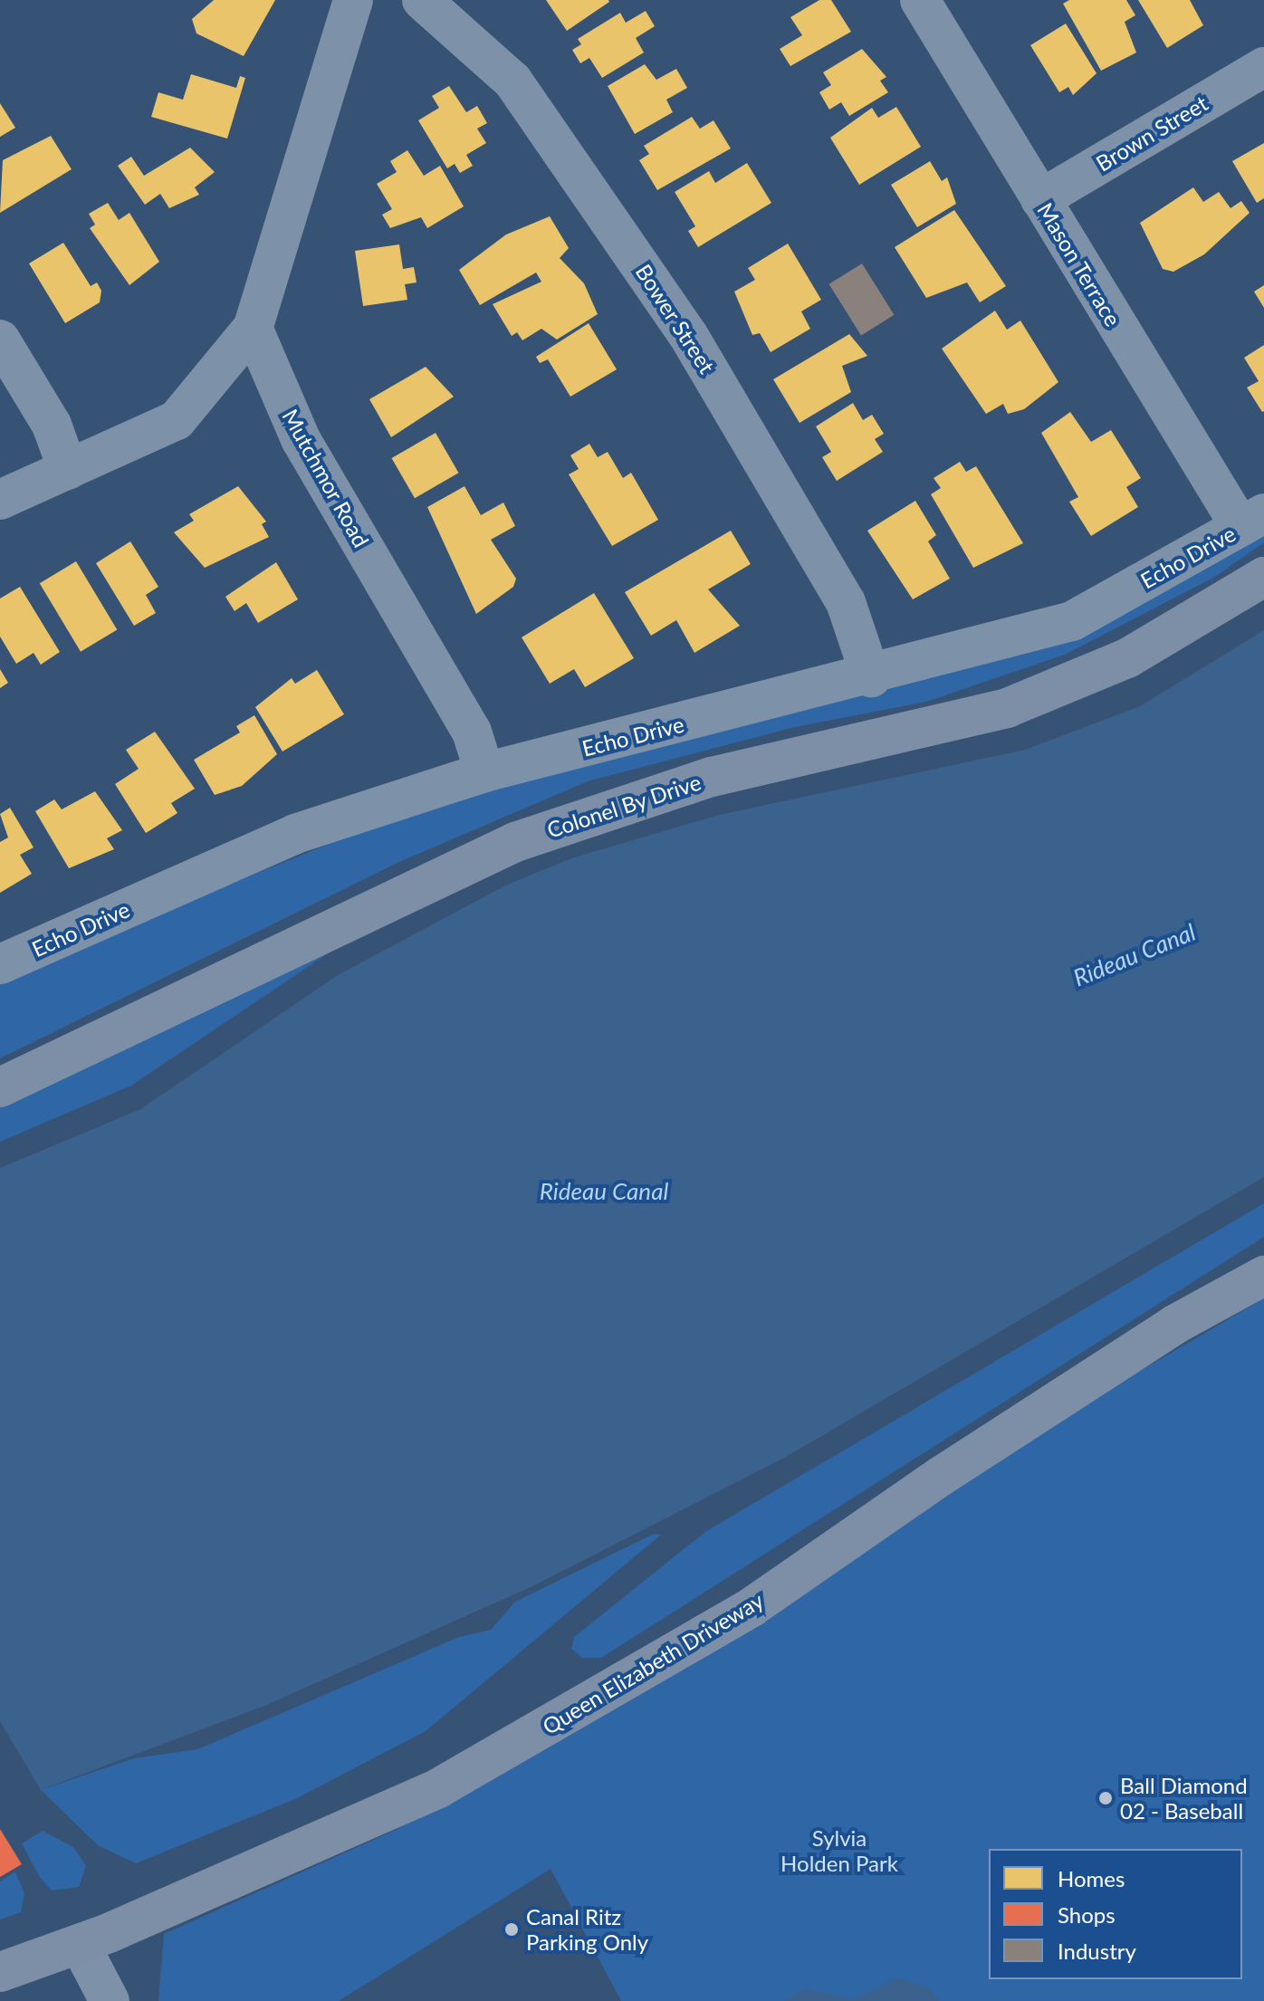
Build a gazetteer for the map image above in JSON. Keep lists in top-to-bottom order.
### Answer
{
  "streets": {
    "main road": ["Colonel By Drive", "Queen Elizabeth Driveway"],
    "street": [
      "Brown Street",
      "Mason Terrace",
      "Bower Street",
      "Mutchmor Road",
      "Echo Drive"
    ]
  },
  "crossings": [
    ["Brown Street", "Mason Terrace"],
    ["Mason Terrace", "Echo Drive"],
    ["Bower Street", "Echo Drive"],
    ["Mutchmor Road", "Echo Drive"]
  ],
  "water": ["Rideau Canal"],
  "parks": ["Sylvia Holden Park"],
  "places": ["Ball Diamond 02 - Baseball", "Canal Ritz Parking Only"],
  "legend": ["Homes", "Shops", "Industry"]
}
